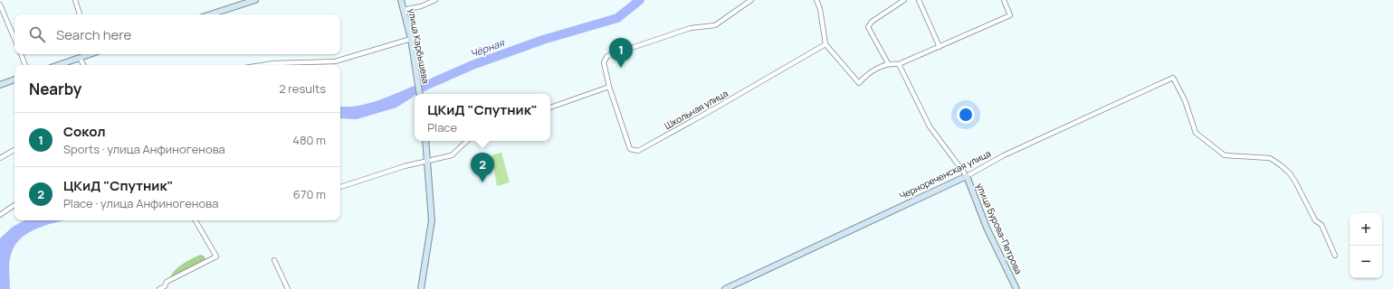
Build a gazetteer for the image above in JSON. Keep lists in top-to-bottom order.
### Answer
{
  "streets": {
    "main road": ["улица Карбышева", "Чернореченская улица", "улица Бурова-Петрова"],
    "street": ["Школьная улица"]
  },
  "crossings": [
    ["Чернореченская улица", "улица Бурова-Петрова"]
  ],
  "water": ["Чёрная"],
  "page": {
    "search": "Search here",
    "pins": ["1", "2"],
    "heading": ["Nearby", "2 results"],
    "popup": ["ЦКиД \"Спутник\"", "Place"],
    "list": [
      {
        "mark": "1",
        "name": "Сокол",
        "note": "Sports · улица Анфиногенова",
        "value": "480 m"
      },
      {
        "mark": "2",
        "name": "ЦКиД \"Спутник\"",
        "note": "Place · улица Анфиногенова",
        "value": "670 m"
      }
    ],
    "map_buttons": ["+", "−"]
  }
}
